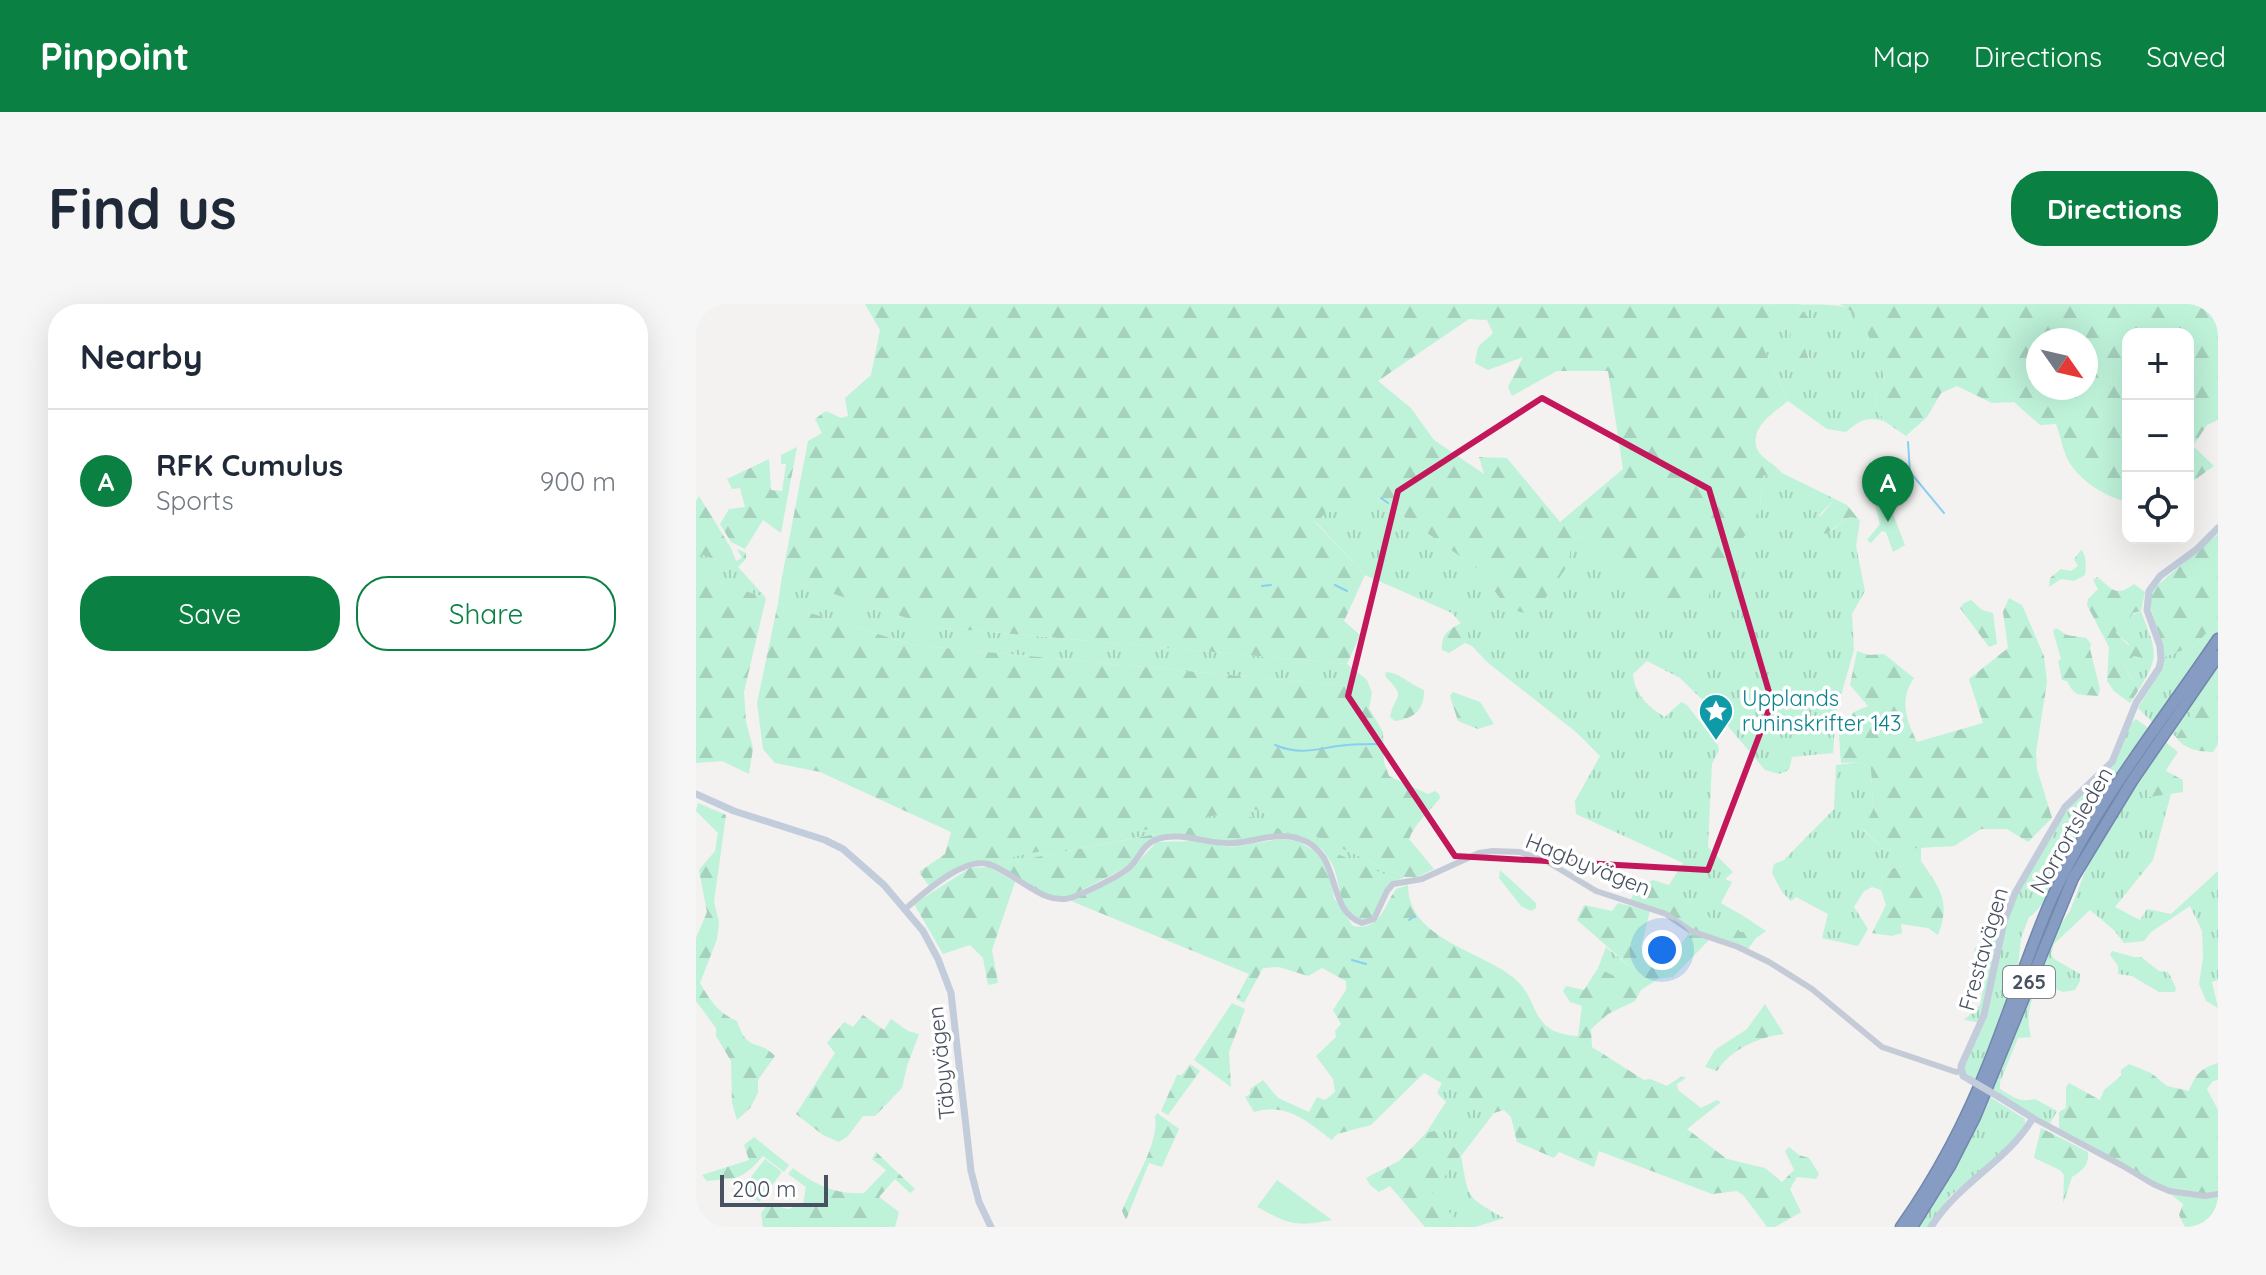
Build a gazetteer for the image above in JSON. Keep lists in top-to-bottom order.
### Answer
{
  "streets": {
    "highway": ["Norrortsleden", "265"],
    "main road": ["Hagbyvägen", "Frestavägen", "Täbyvägen"]
  },
  "crossings": [
    ["Hagbyvägen", "Frestavägen"],
    ["Hagbyvägen", "Täbyvägen"]
  ],
  "places": {
    "place": ["Upplands runinskrifter 143"]
  },
  "scale_bar": "200 m",
  "north": "bottom right",
  "page": {
    "header": "Pinpoint",
    "nav": ["Map", "Directions", "Saved"],
    "buttons": [
      "Directions",
      ["Save", "Share"]
    ],
    "title": "Find us",
    "heading": "Nearby",
    "map_buttons": ["+", "−"],
    "list": [
      {
        "mark": "A",
        "name": "RFK Cumulus",
        "note": "Sports",
        "value": "900 m"
      }
    ],
    "pins": "A",
    "scale": "200 m"
  }
}
